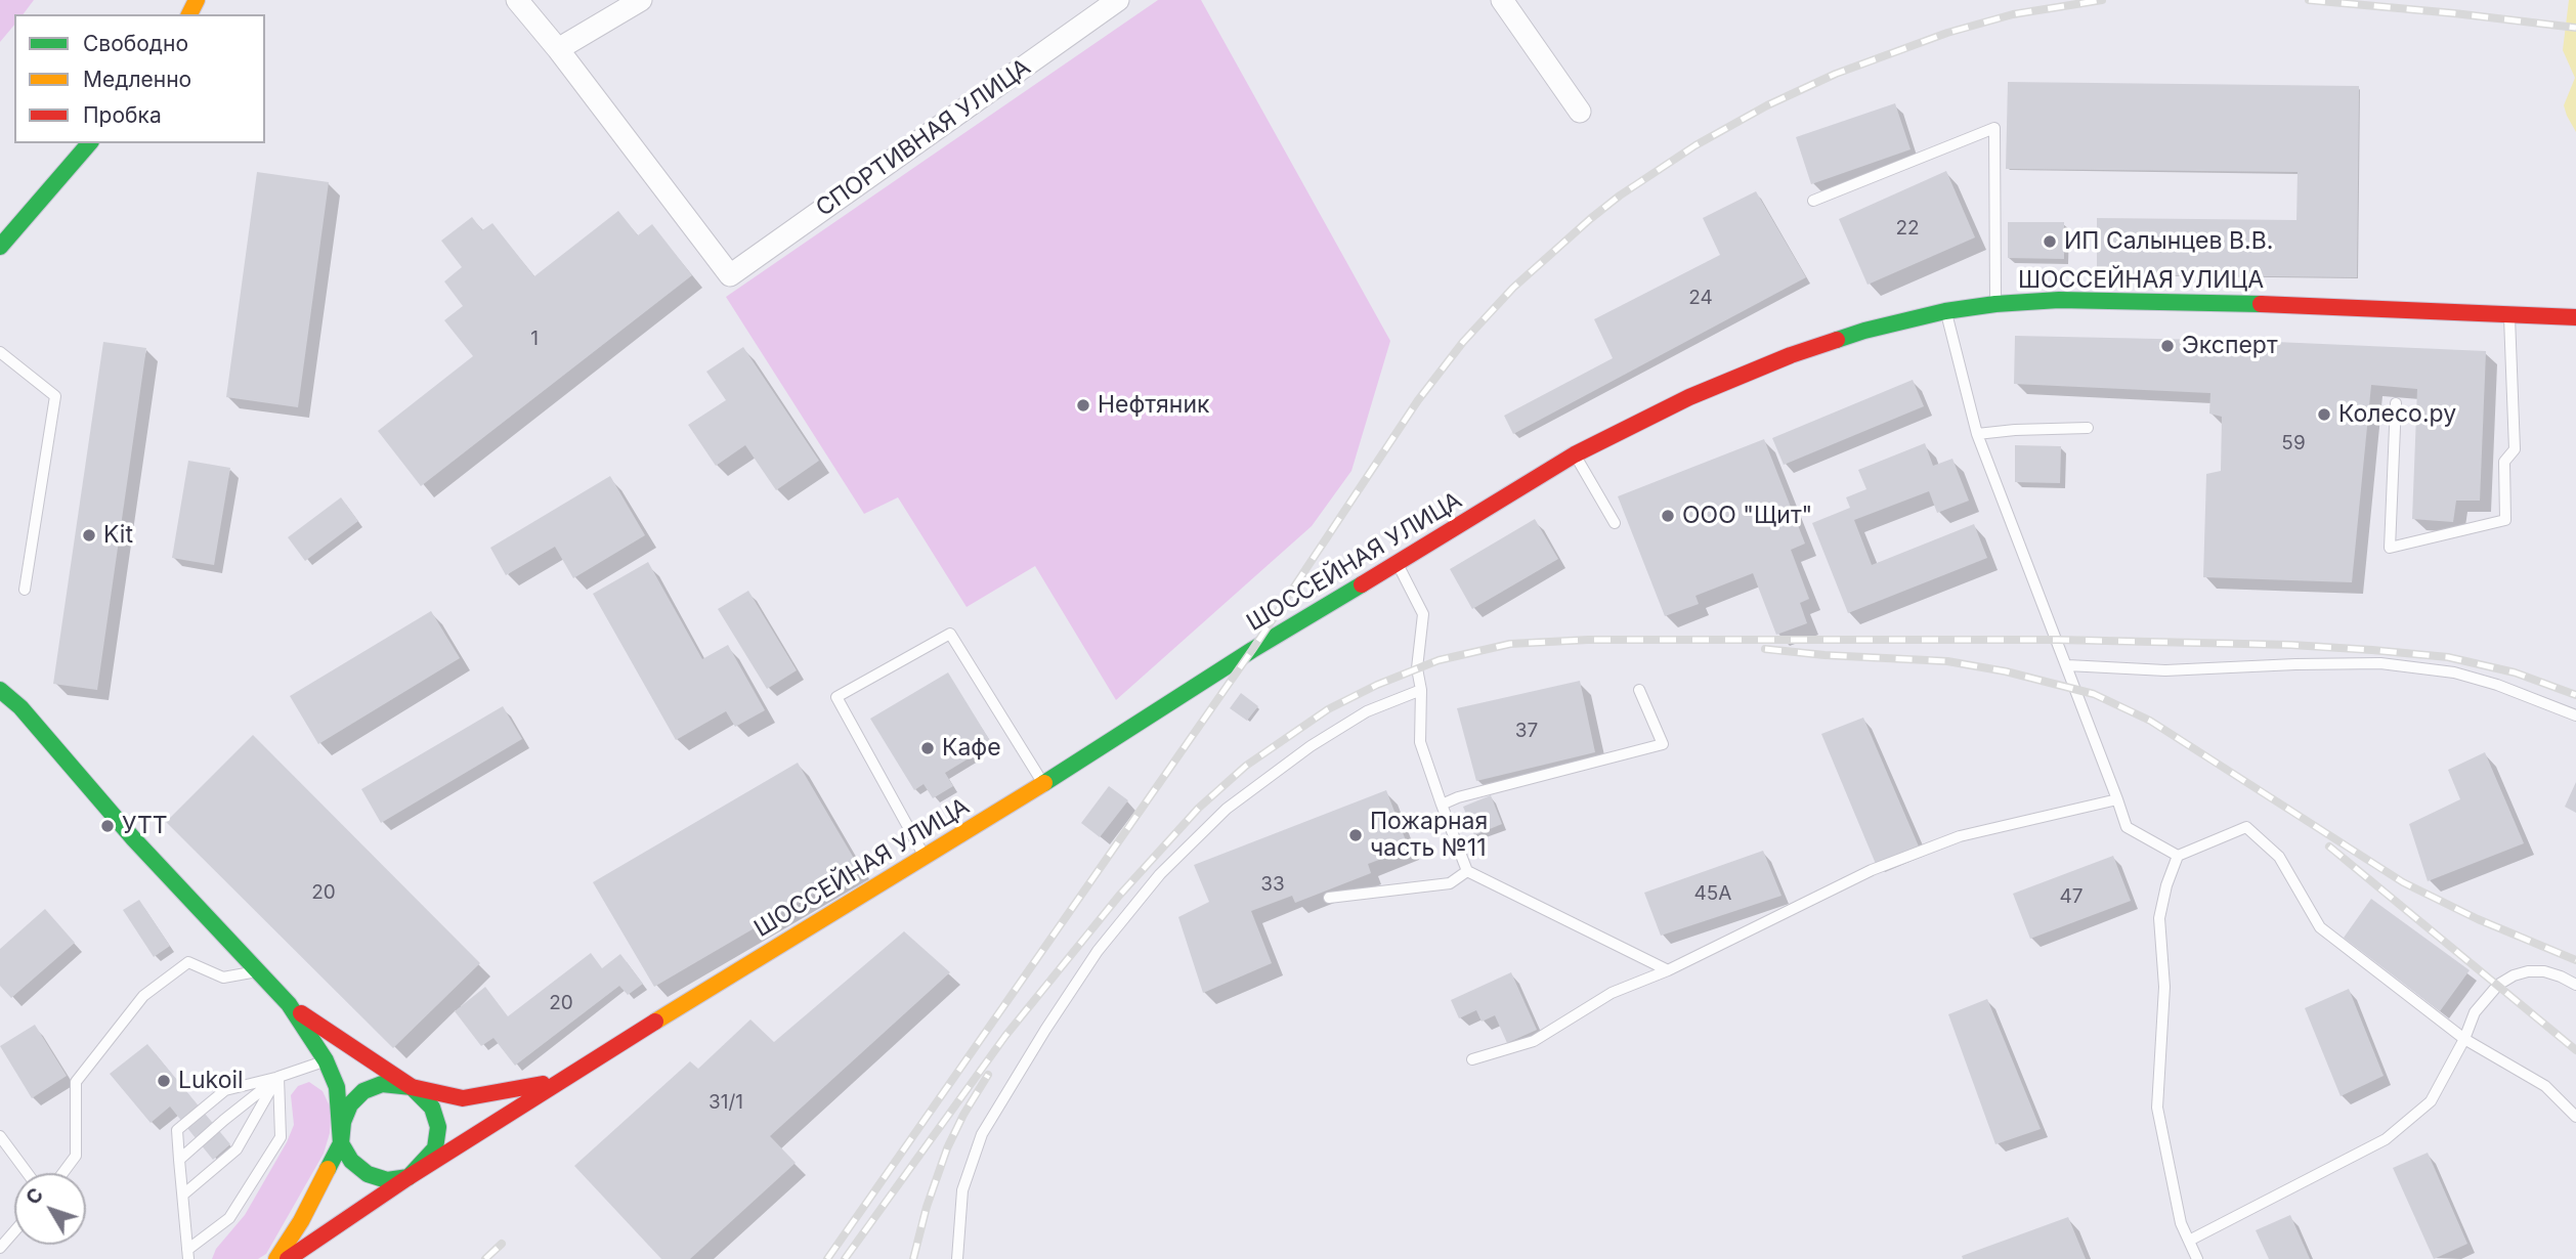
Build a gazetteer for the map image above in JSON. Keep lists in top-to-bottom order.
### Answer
{
  "streets": {
    "main road": ["ШОССЕЙНАЯ УЛИЦА"],
    "street": ["СПОРТИВНАЯ УЛИЦА"]
  },
  "places": [
    "ИП Салынцев В.В.",
    "Эксперт",
    "Нефтяник",
    "Колесо.ру",
    "ООО \"Щит\"",
    "Kit",
    "Кафе",
    "УТТ",
    "Пожарная часть №11",
    "Lukoil"
  ],
  "house_numbers": [
    "22",
    "24",
    "1",
    "59",
    "37",
    "33",
    "20",
    "45А",
    "47",
    "20",
    "31/1"
  ],
  "legend": ["Свободно", "Медленно", "Пробка"],
  "north": "top left"
}
